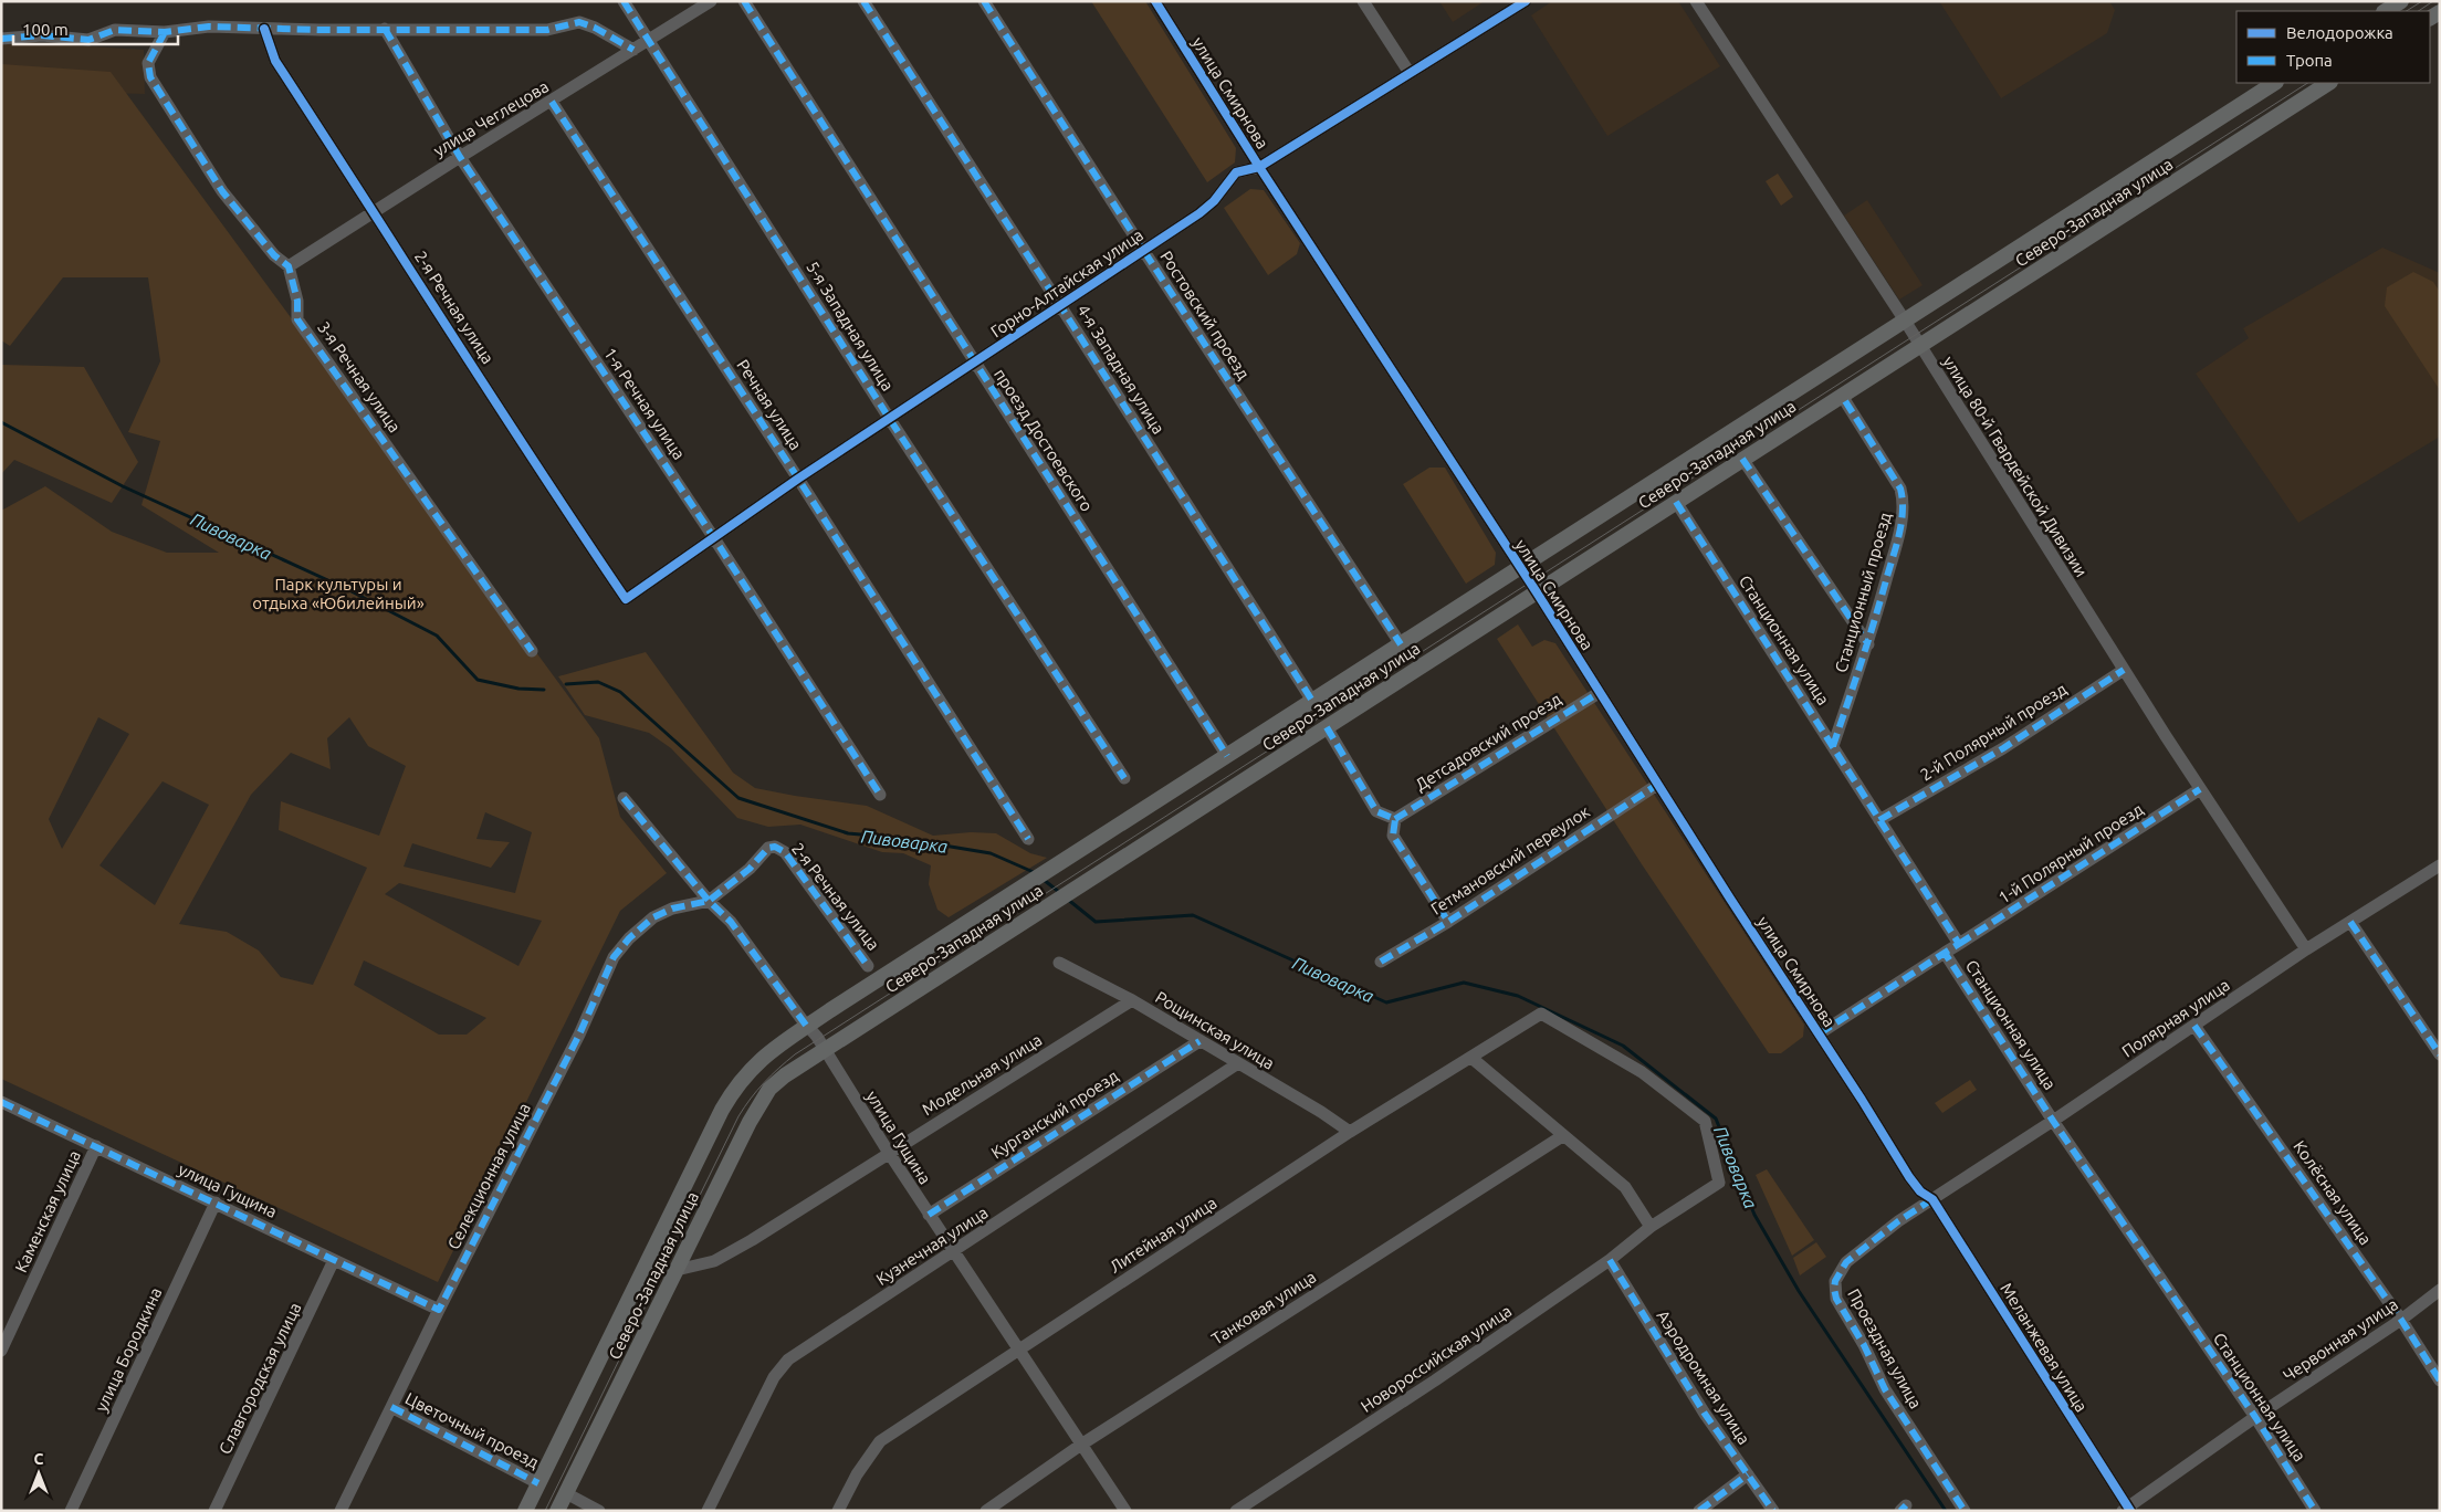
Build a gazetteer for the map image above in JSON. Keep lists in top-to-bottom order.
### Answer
{
  "streets": {
    "main road": ["Северо-Западная улица"],
    "street": [
      "улица Смирнова",
      "улица Чеглецова",
      "Горно-Алтайская улица",
      "2-я Речная улица",
      "Ростовский проезд",
      "5-я Западная улица",
      "4-я Западная улица",
      "3-я Речная улица",
      "1-я Речная улица",
      "Речная улица",
      "проезд Достоевского",
      "улица 80-й Гвардейской Дивизии",
      "Станционный проезд",
      "Станционная улица",
      "2-й Полярный проезд",
      "Детсадовский проезд",
      "1-й Полярный проезд",
      "Гетмановский переулок",
      "Полярная улица",
      "Рощинская улица",
      "Модельная улица",
      "Курганский проезд",
      "улица Гущина",
      "Селекционная улица",
      "Колёсная улица",
      "Каменская улица",
      "Литейная улица",
      "Кузнечная улица",
      "Танковая улица",
      "Червонная улица",
      "Меланжевая улица",
      "Проездная улица",
      "улица Бородкина",
      "Новороссийская улица",
      "Аэродромная улица",
      "Славгородская улица",
      "Цветочный проезд"
    ]
  },
  "crossings": [
    ["улица Смирнова", "Северо-Западная улица"],
    ["улица Смирнова", "Горно-Алтайская улица"],
    ["улица Смирнова", "Детсадовский проезд"],
    ["улица Смирнова", "Гетмановский переулок"],
    ["улица Смирнова", "Полярная улица"],
    ["улица Смирнова", "Меланжевая улица"],
    ["улица Смирнова", "Проездная улица"],
    ["улица Чеглецова", "2-я Речная улица"],
    ["улица Чеглецова", "5-я Западная улица"],
    ["улица Чеглецова", "3-я Речная улица"],
    ["улица Чеглецова", "1-я Речная улица"],
    ["улица Чеглецова", "Речная улица"],
    ["Северо-Западная улица", "Ростовский проезд"],
    ["Северо-Западная улица", "4-я Западная улица"],
    ["Северо-Западная улица", "проезд Достоевского"],
    ["Северо-Западная улица", "улица 80-й Гвардейской Дивизии"],
    ["Северо-Западная улица", "Станционный проезд"],
    ["Северо-Западная улица", "Станционная улица"],
    ["Северо-Западная улица", "Модельная улица"],
    ["Северо-Западная улица", "улица Гущина"],
    ["Северо-Западная улица", "Цветочный проезд"],
    ["Горно-Алтайская улица", "2-я Речная улица"],
    ["Горно-Алтайская улица", "Ростовский проезд"],
    ["Горно-Алтайская улица", "5-я Западная улица"],
    ["Горно-Алтайская улица", "4-я Западная улица"],
    ["Горно-Алтайская улица", "1-я Речная улица"],
    ["Горно-Алтайская улица", "Речная улица"],
    ["Горно-Алтайская улица", "проезд Достоевского"],
    ["2-я Речная улица", "улица Гущина"],
    ["2-я Речная улица", "Селекционная улица"],
    ["улица 80-й Гвардейской Дивизии", "2-й Полярный проезд"],
    ["улица 80-й Гвардейской Дивизии", "1-й Полярный проезд"],
    ["улица 80-й Гвардейской Дивизии", "Полярная улица"],
    ["Станционный проезд", "Станционная улица"],
    ["Станционная улица", "2-й Полярный проезд"],
    ["Станционная улица", "1-й Полярный проезд"],
    ["Станционная улица", "Полярная улица"],
    ["Станционная улица", "Червонная улица"],
    ["Полярная улица", "Колёсная улица"],
    ["Полярная улица", "Меланжевая улица"],
    ["Полярная улица", "Проездная улица"],
    ["Рощинская улица", "Модельная улица"],
    ["Рощинская улица", "Курганский проезд"],
    ["Рощинская улица", "Литейная улица"],
    ["Рощинская улица", "Кузнечная улица"],
    ["Модельная улица", "улица Гущина"],
    ["Курганский проезд", "улица Гущина"],
    ["улица Гущина", "Селекционная улица"],
    ["улица Гущина", "Каменская улица"],
    ["улица Гущина", "Литейная улица"],
    ["улица Гущина", "Кузнечная улица"],
    ["улица Гущина", "Танковая улица"],
    ["улица Гущина", "улица Бородкина"],
    ["улица Гущина", "Славгородская улица"],
    ["Селекционная улица", "Цветочный проезд"],
    ["Колёсная улица", "Червонная улица"],
    ["Литейная улица", "Новороссийская улица"],
    ["Червонная улица", "Меланжевая улица"],
    ["Меланжевая улица", "Проездная улица"],
    ["Новороссийская улица", "Аэродромная улица"]
  ],
  "water": ["Пивоварка"],
  "parks": ["Парк культуры и отдыха «Юбилейный»"],
  "legend": ["Велодорожка", "Тропа"],
  "scale_bar": "100 m",
  "north": "top"
}
